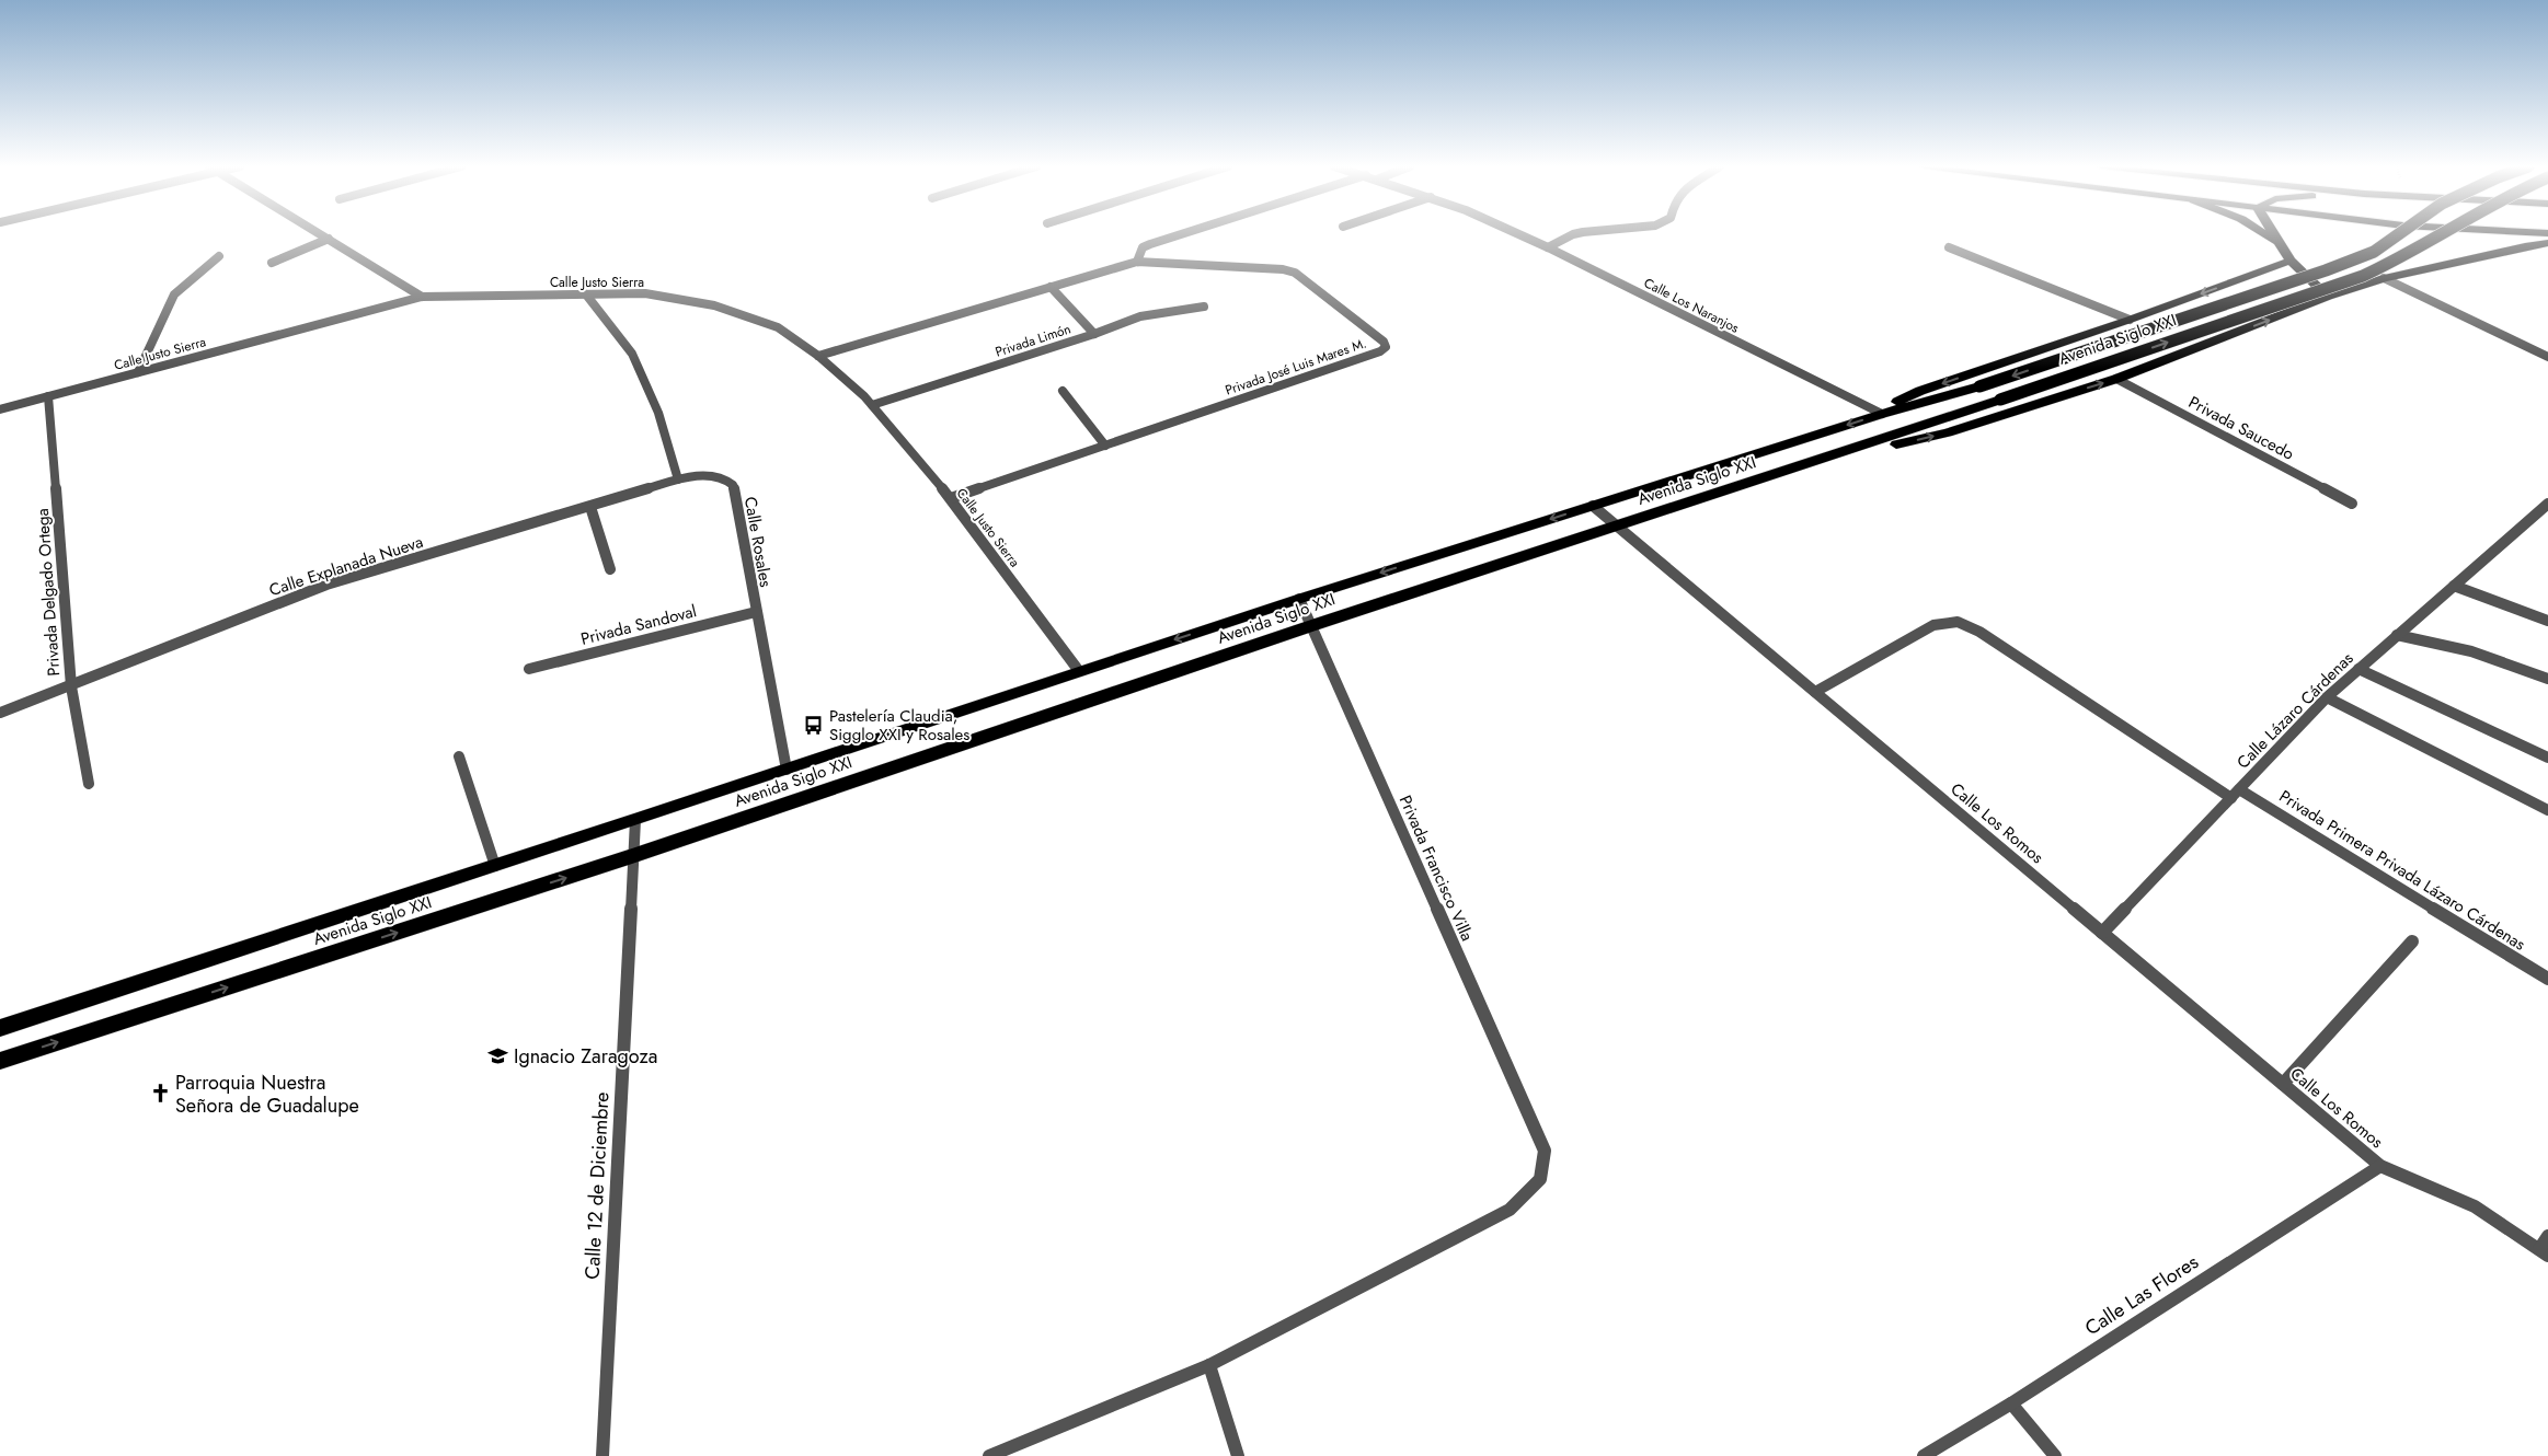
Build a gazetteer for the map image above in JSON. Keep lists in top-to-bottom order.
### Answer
{
  "streets": {
    "highway": ["Avenida Siglo XXI"],
    "street": [
      "Calle Justo Sierra",
      "Calle Los Naranjos",
      "Privada Limón",
      "Privada José Luis Mares M.",
      "Privada Saucedo",
      "Calle Rosales",
      "Calle Explanada Nueva",
      "Privada Delgado Ortega",
      "Privada Sandoval",
      "Calle Lázaro Cárdenas",
      "Calle Los Romos",
      "Privada Francisco Villa",
      "Privada Primera Privada Lázaro Cárdenas",
      "Calle 12 de Diciembre",
      "Calle Las Flores"
    ]
  },
  "crossings": [
    ["Calle Justo Sierra", "Avenida Siglo XXI"],
    ["Calle Justo Sierra", "Privada Limón"],
    ["Calle Justo Sierra", "Privada José Luis Mares M."],
    ["Calle Justo Sierra", "Privada Delgado Ortega"],
    ["Calle Los Naranjos", "Avenida Siglo XXI"],
    ["Avenida Siglo XXI", "Calle Rosales"],
    ["Avenida Siglo XXI", "Calle Los Romos"],
    ["Avenida Siglo XXI", "Privada Francisco Villa"],
    ["Avenida Siglo XXI", "Calle 12 de Diciembre"],
    ["Calle Rosales", "Calle Explanada Nueva"],
    ["Calle Rosales", "Privada Sandoval"],
    ["Calle Explanada Nueva", "Privada Delgado Ortega"],
    ["Calle Lázaro Cárdenas", "Calle Los Romos"],
    ["Calle Lázaro Cárdenas", "Privada Primera Privada Lázaro Cárdenas"],
    ["Calle Los Romos", "Privada Primera Privada Lázaro Cárdenas"],
    ["Calle Los Romos", "Calle Las Flores"]
  ],
  "places": {
    "bus stop": ["Pastelería Claudia, Sigglo XXI y Rosales"],
    "school or university": ["Ignacio Zaragoza"],
    "church": ["Parroquia Nuestra Señora de Guadalupe"]
  }
}
